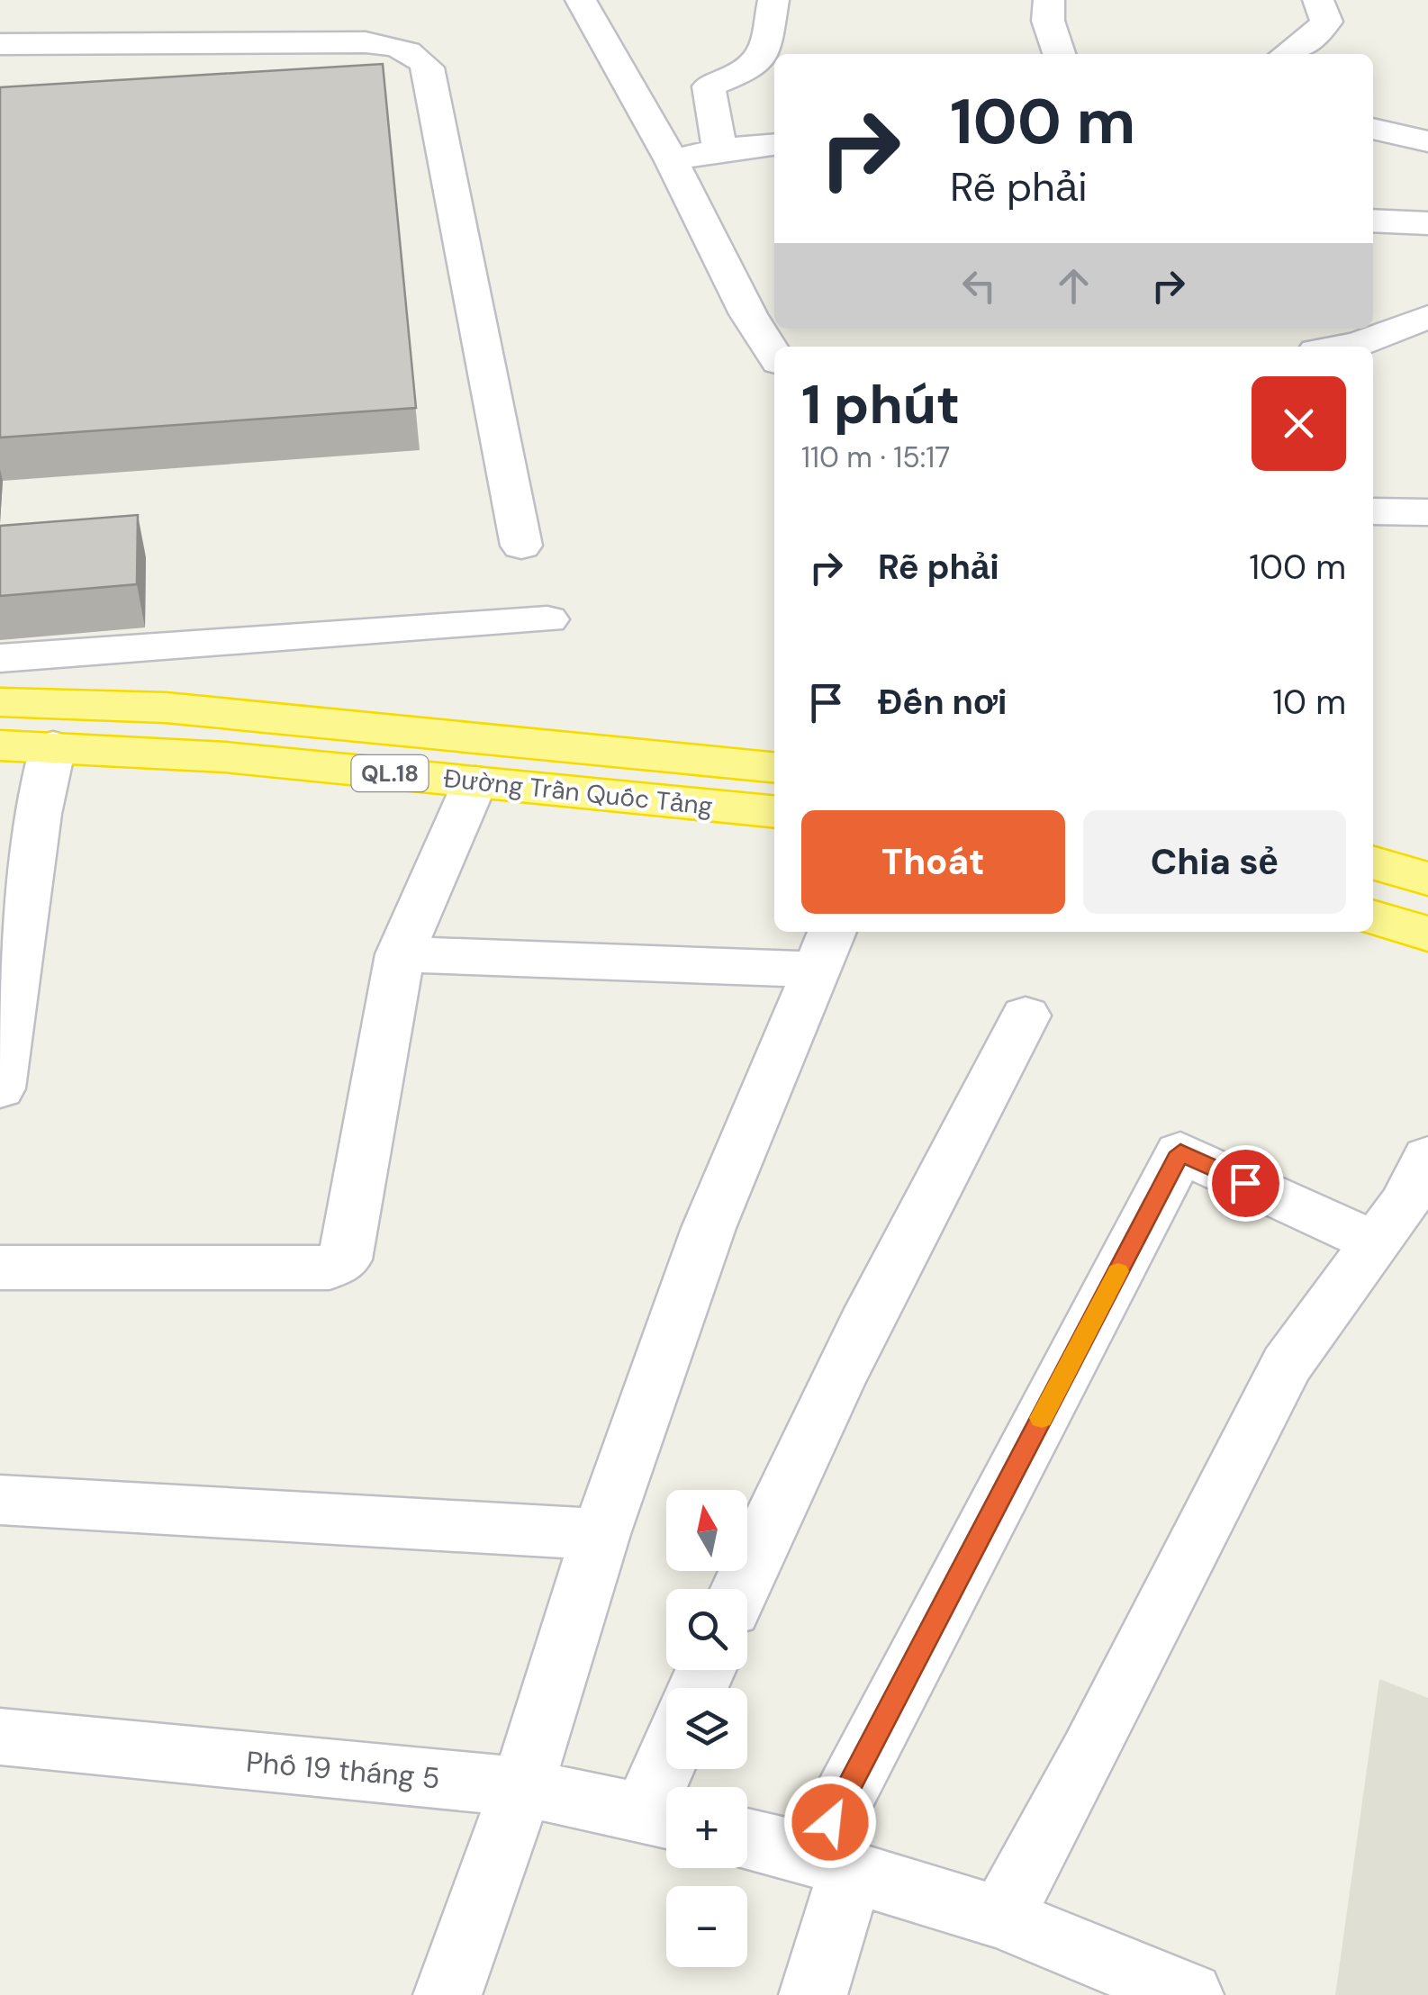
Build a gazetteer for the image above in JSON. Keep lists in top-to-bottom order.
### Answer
{
  "streets": {
    "highway": ["QL.18", "Đường Trần Quốc Tảng"],
    "street": ["Phố 19 tháng 5"]
  },
  "north": "top",
  "page": {
    "turn": ["100 m", "Rẽ phải"],
    "heading": ["1 phút", "110 m · 15:17"],
    "list": [
      {
        "name": "Rẽ phải",
        "value": "100 m"
      },
      {
        "name": "Đến nơi",
        "value": "10 m"
      }
    ],
    "buttons": ["Thoát", "Chia sẻ"],
    "map_buttons": ["+", "−"]
  }
}
